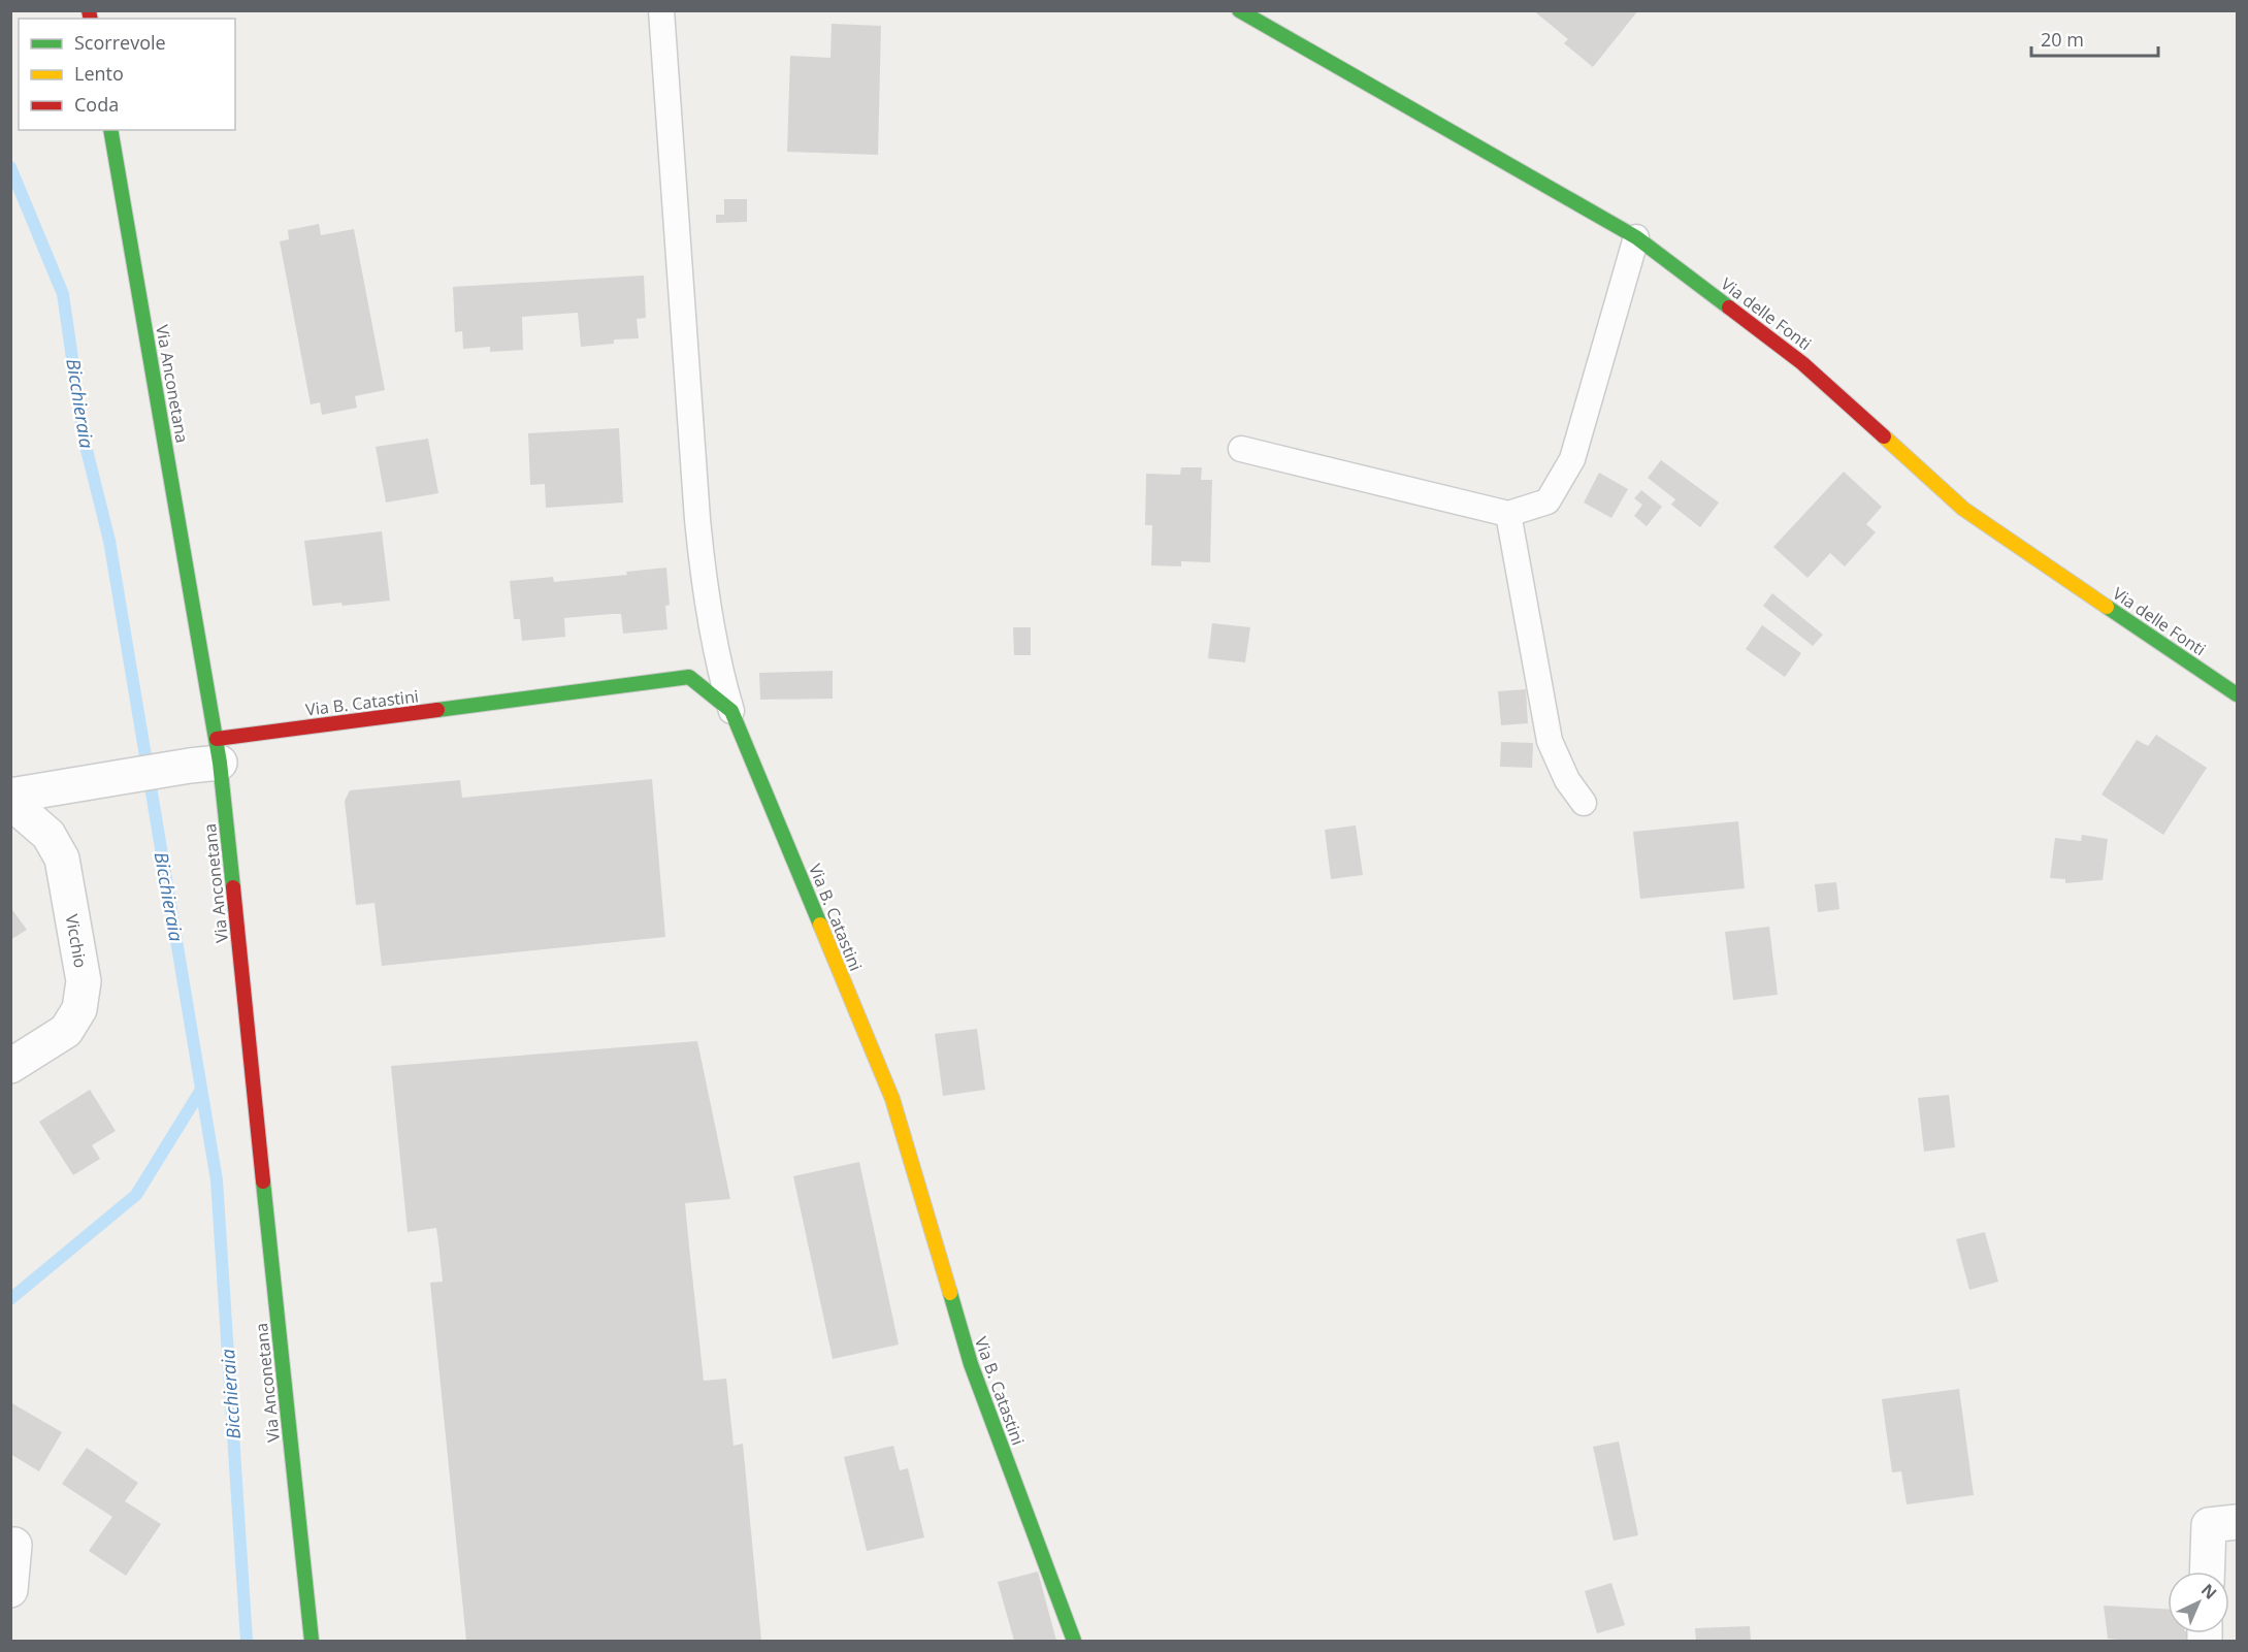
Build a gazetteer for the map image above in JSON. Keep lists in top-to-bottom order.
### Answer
{
  "streets": {
    "street": [
      "Via delle Fonti",
      "Via Anconetana",
      "Via B. Catastini",
      "Vicchio"
    ]
  },
  "crossings": [
    ["Via Anconetana", "Via B. Catastini"]
  ],
  "water": ["Bicchieraia"],
  "legend": ["Scorrevole", "Lento", "Coda"],
  "scale_bar": "20 m",
  "north": "top right"
}
